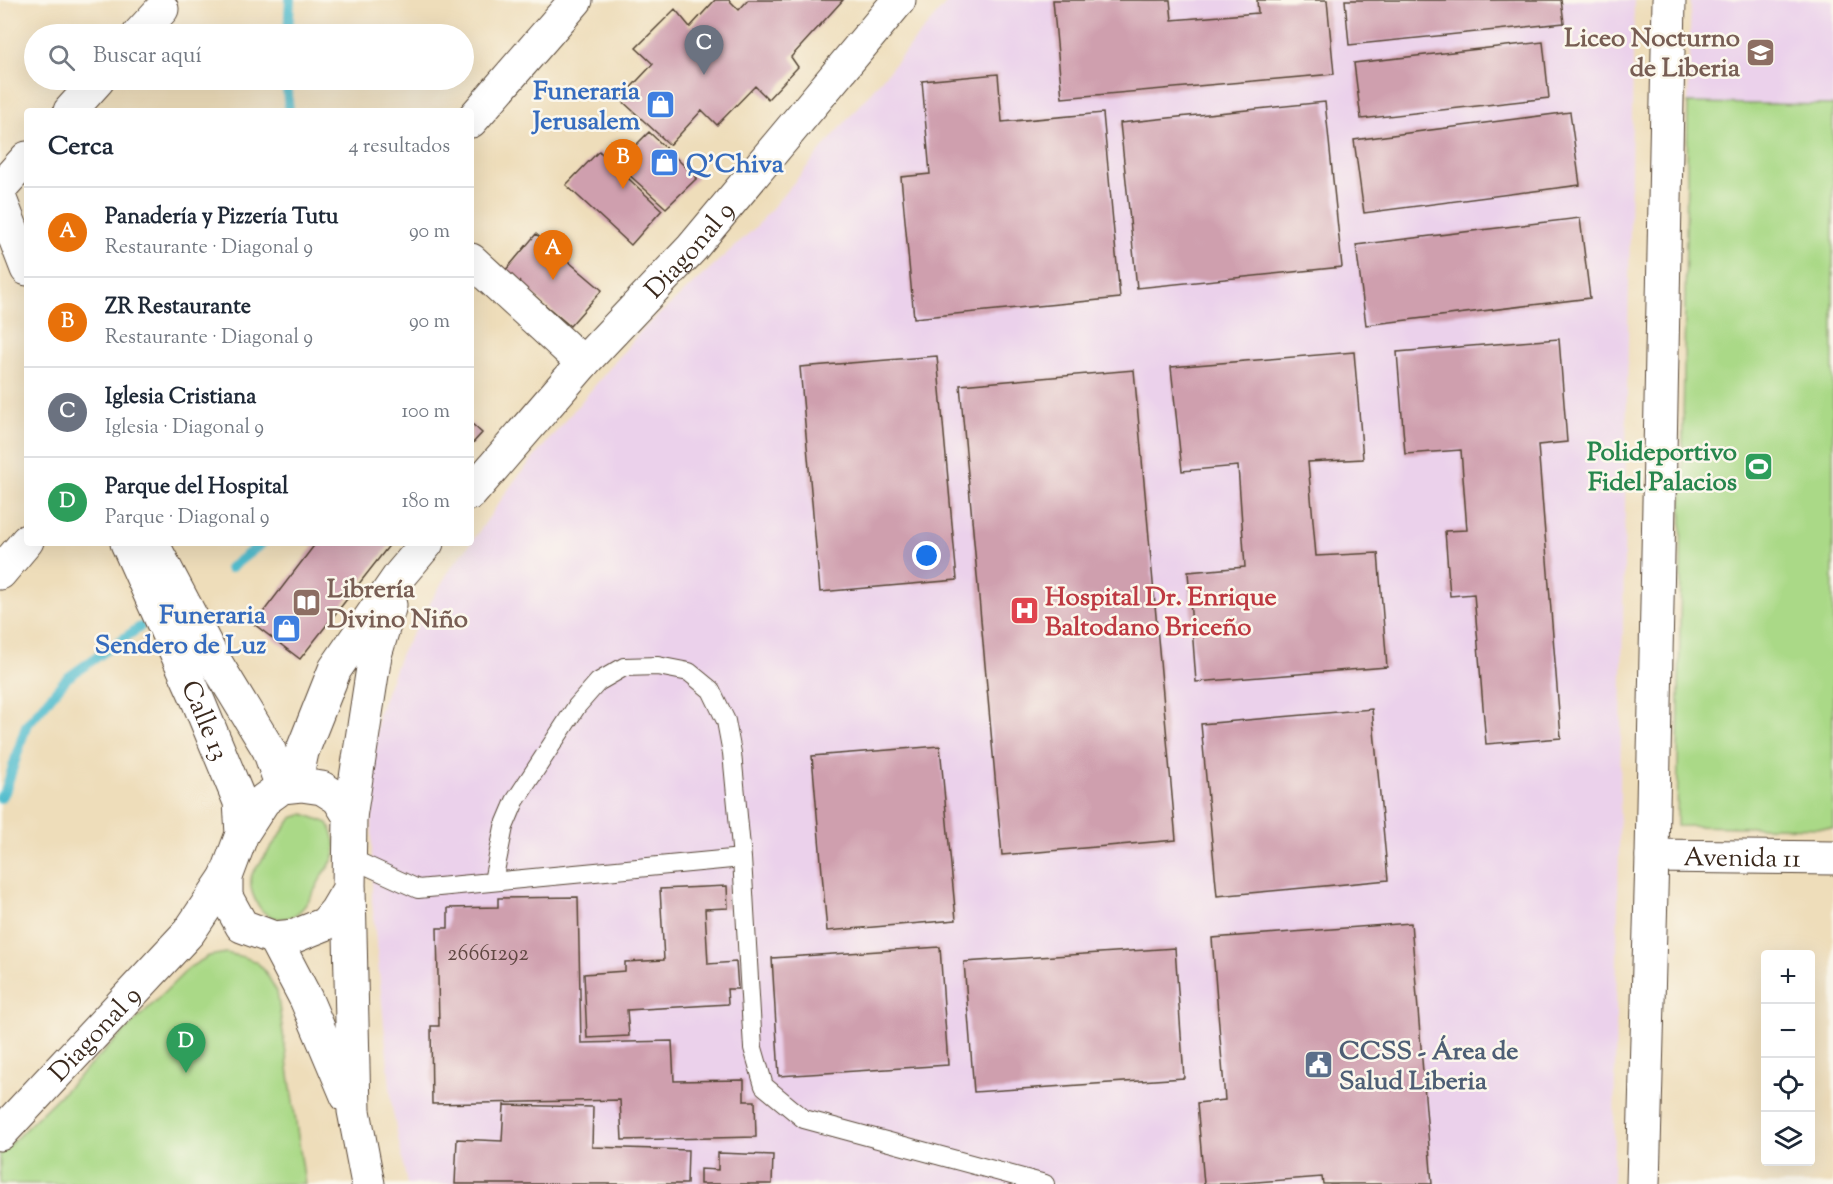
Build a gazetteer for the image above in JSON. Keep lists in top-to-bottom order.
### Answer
{
  "streets": {
    "street": ["Diagonal 9", "Calle 13", "Avenida 11"]
  },
  "crossings": [
    ["Diagonal 9", "Calle 13"]
  ],
  "places": {
    "school or university": ["Liceo Nocturno de Liberia"],
    "shop": ["Funeraria Jerusalem", "Q'Chiva", "Funeraria Sendero de Luz"],
    "sports": ["Polideportivo Fidel Palacios"],
    "library": ["Librería Divino Niño"],
    "hospital": ["Hospital Dr. Enrique Baltodano Briceño"],
    "public building": ["CCSS - Área de Salud Liberia"]
  },
  "house_numbers": ["26661292"],
  "page": {
    "search": "Buscar aquí",
    "pins": [
      "C",
      "B",
      "A",
      "D"
    ],
    "heading": ["Cerca", "4 resultados"],
    "list": [
      {
        "mark": "A",
        "name": "Panadería y Pizzería Tutu",
        "note": "Restaurante · Diagonal 9",
        "value": "90 m"
      },
      {
        "mark": "B",
        "name": "ZR Restaurante",
        "note": "Restaurante · Diagonal 9",
        "value": "90 m"
      },
      {
        "mark": "C",
        "name": "Iglesia Cristiana",
        "note": "Iglesia · Diagonal 9",
        "value": "100 m"
      },
      {
        "mark": "D",
        "name": "Parque del Hospital",
        "note": "Parque · Diagonal 9",
        "value": "180 m"
      }
    ],
    "map_buttons": ["+", "−"]
  }
}
